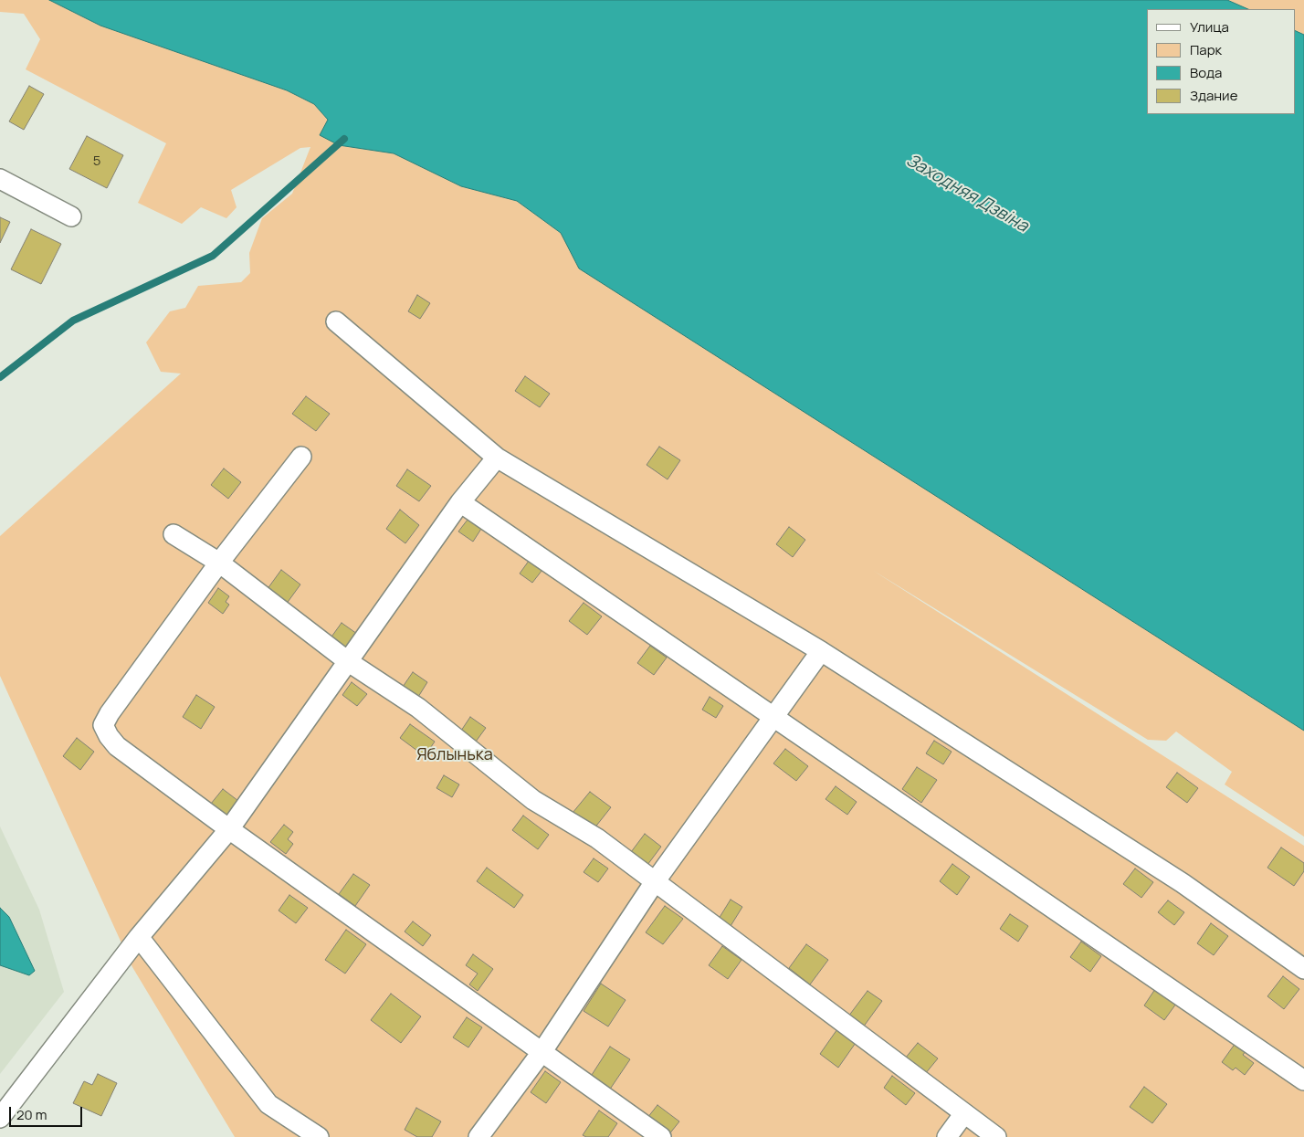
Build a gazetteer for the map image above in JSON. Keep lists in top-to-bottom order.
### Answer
{
  "water": ["Заходняя Дзвіна"],
  "parks": ["Яблынька"],
  "house_numbers": ["5"],
  "legend": [
    "Улица",
    "Парк",
    "Вода",
    "Здание"
  ],
  "scale_bar": "20 m"
}
